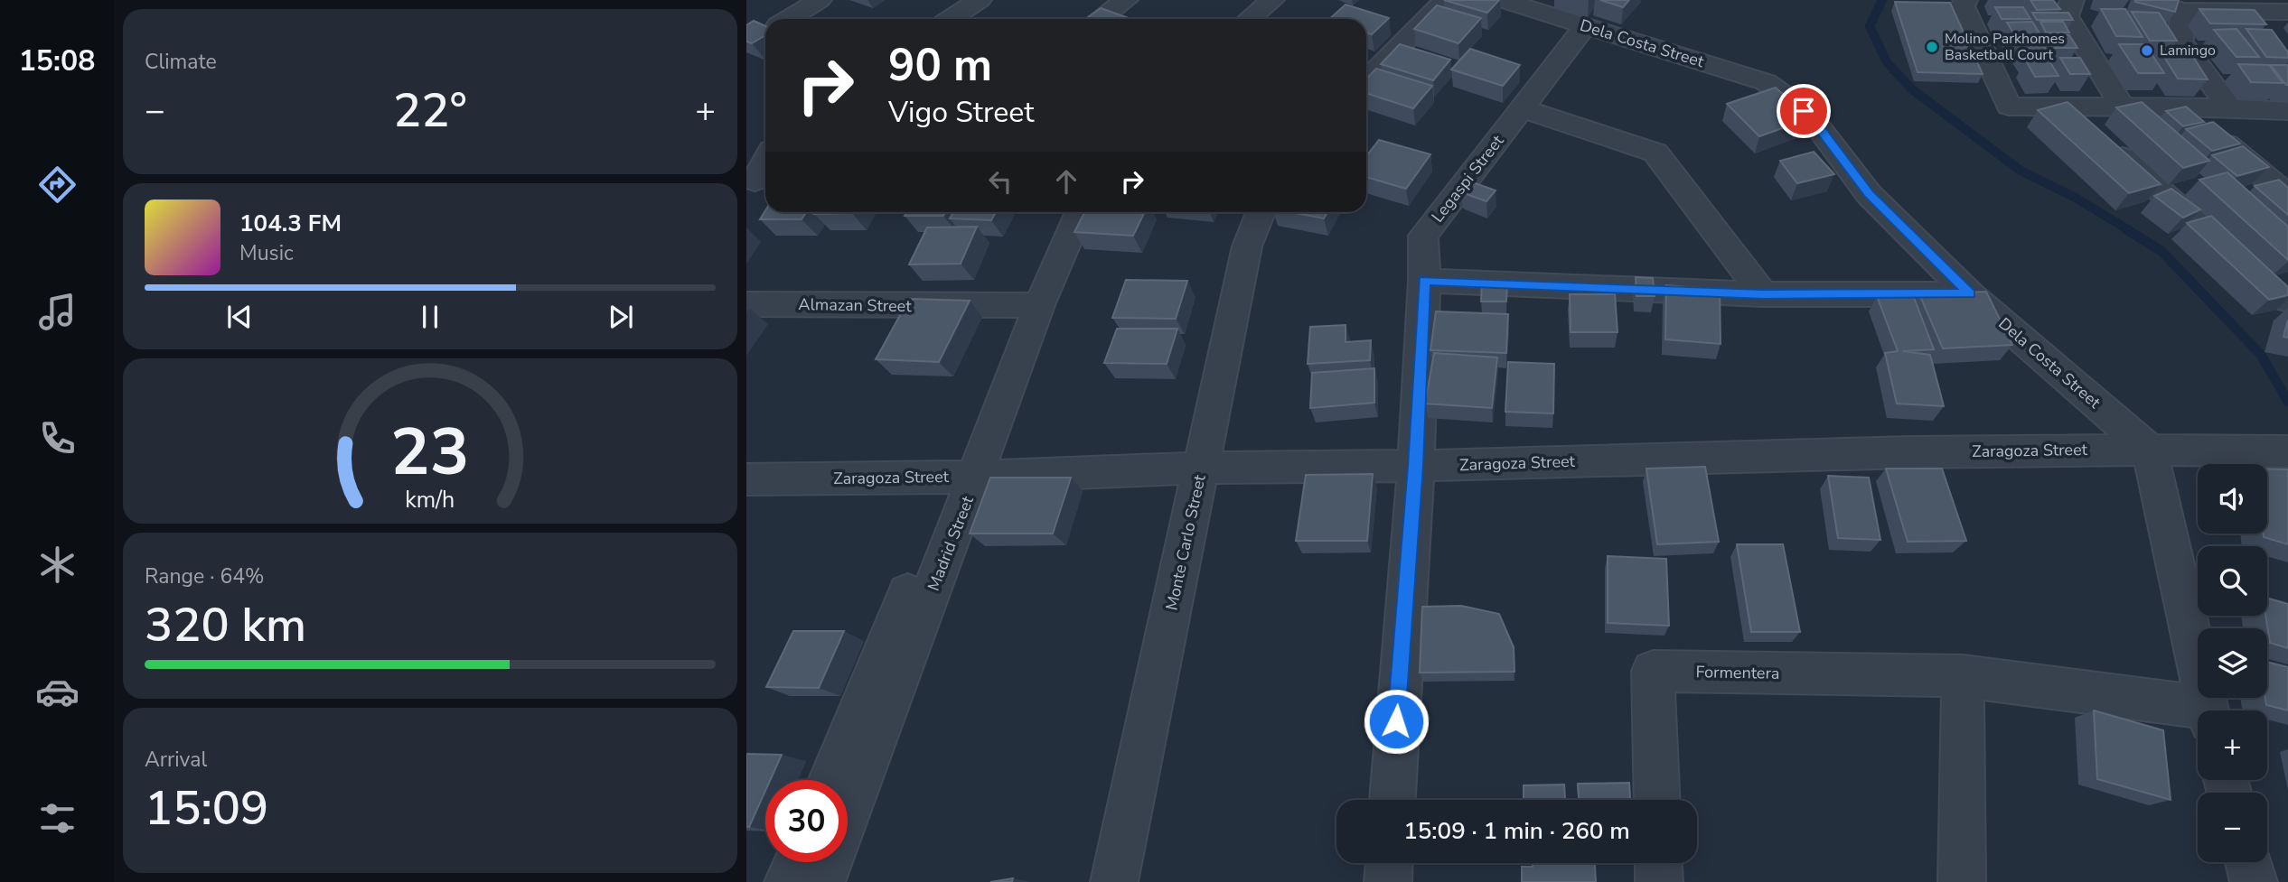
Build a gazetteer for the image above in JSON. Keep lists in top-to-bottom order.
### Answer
{
  "streets": {
    "street": [
      "Dela Costa Street",
      "Legaspi Street",
      "Almazan Street",
      "Zaragoza Street",
      "Monte Carlo Street",
      "Madrid Street",
      "Formentera"
    ]
  },
  "crossings": [
    ["Dela Costa Street", "Legaspi Street"],
    ["Dela Costa Street", "Zaragoza Street"],
    ["Legaspi Street", "Zaragoza Street"],
    ["Almazan Street", "Madrid Street"],
    ["Zaragoza Street", "Monte Carlo Street"],
    ["Zaragoza Street", "Madrid Street"]
  ],
  "places": ["Molino Parkhomes Basketball Court", "Lamingo"],
  "page": {
    "tabs": "15:08",
    "tile": [
      "Climate",
      ["Range · 64%", "320 km"],
      ["Arrival", "15:09"]
    ],
    "turn": ["90 m", "Vigo Street"],
    "heat": ["−", "22°", "+"],
    "song": ["104.3 FM", "Music"],
    "map_buttons": ["+", "−"],
    "limit": "30",
    "trip": "15:09 · 1 min · 260 m",
    "gauge": ["23", "km/h"]
  }
}
